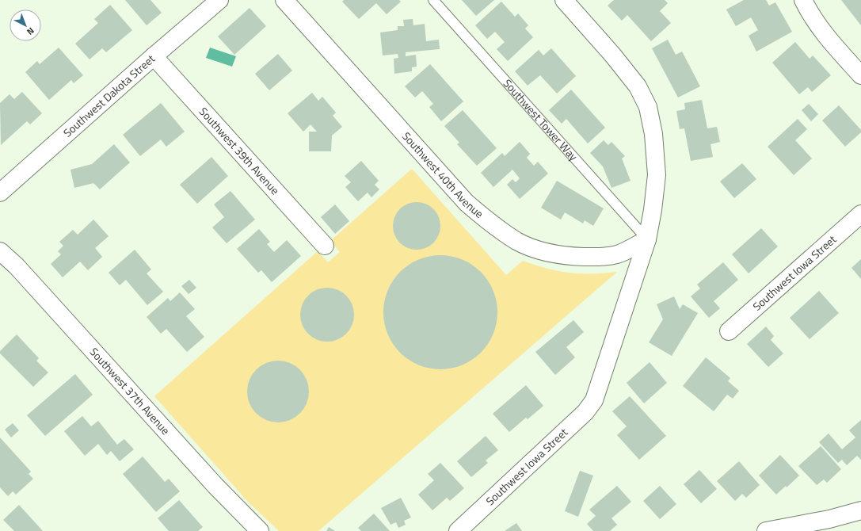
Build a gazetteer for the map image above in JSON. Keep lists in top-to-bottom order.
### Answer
{
  "streets": {
    "street": [
      "Southwest Dakota Street",
      "Southwest 39th Avenue",
      "Southwest 40th Avenue",
      "Southwest Iowa Street",
      "Southwest 37th Avenue"
    ],
    "lane": ["Southwest Tower Way"]
  },
  "crossings": [
    ["Southwest Dakota Street", "Southwest 39th Avenue"],
    ["Southwest Tower Way", "Southwest 40th Avenue"],
    ["Southwest Tower Way", "Southwest Iowa Street"],
    ["Southwest 40th Avenue", "Southwest Iowa Street"]
  ],
  "north": "bottom right"
}
